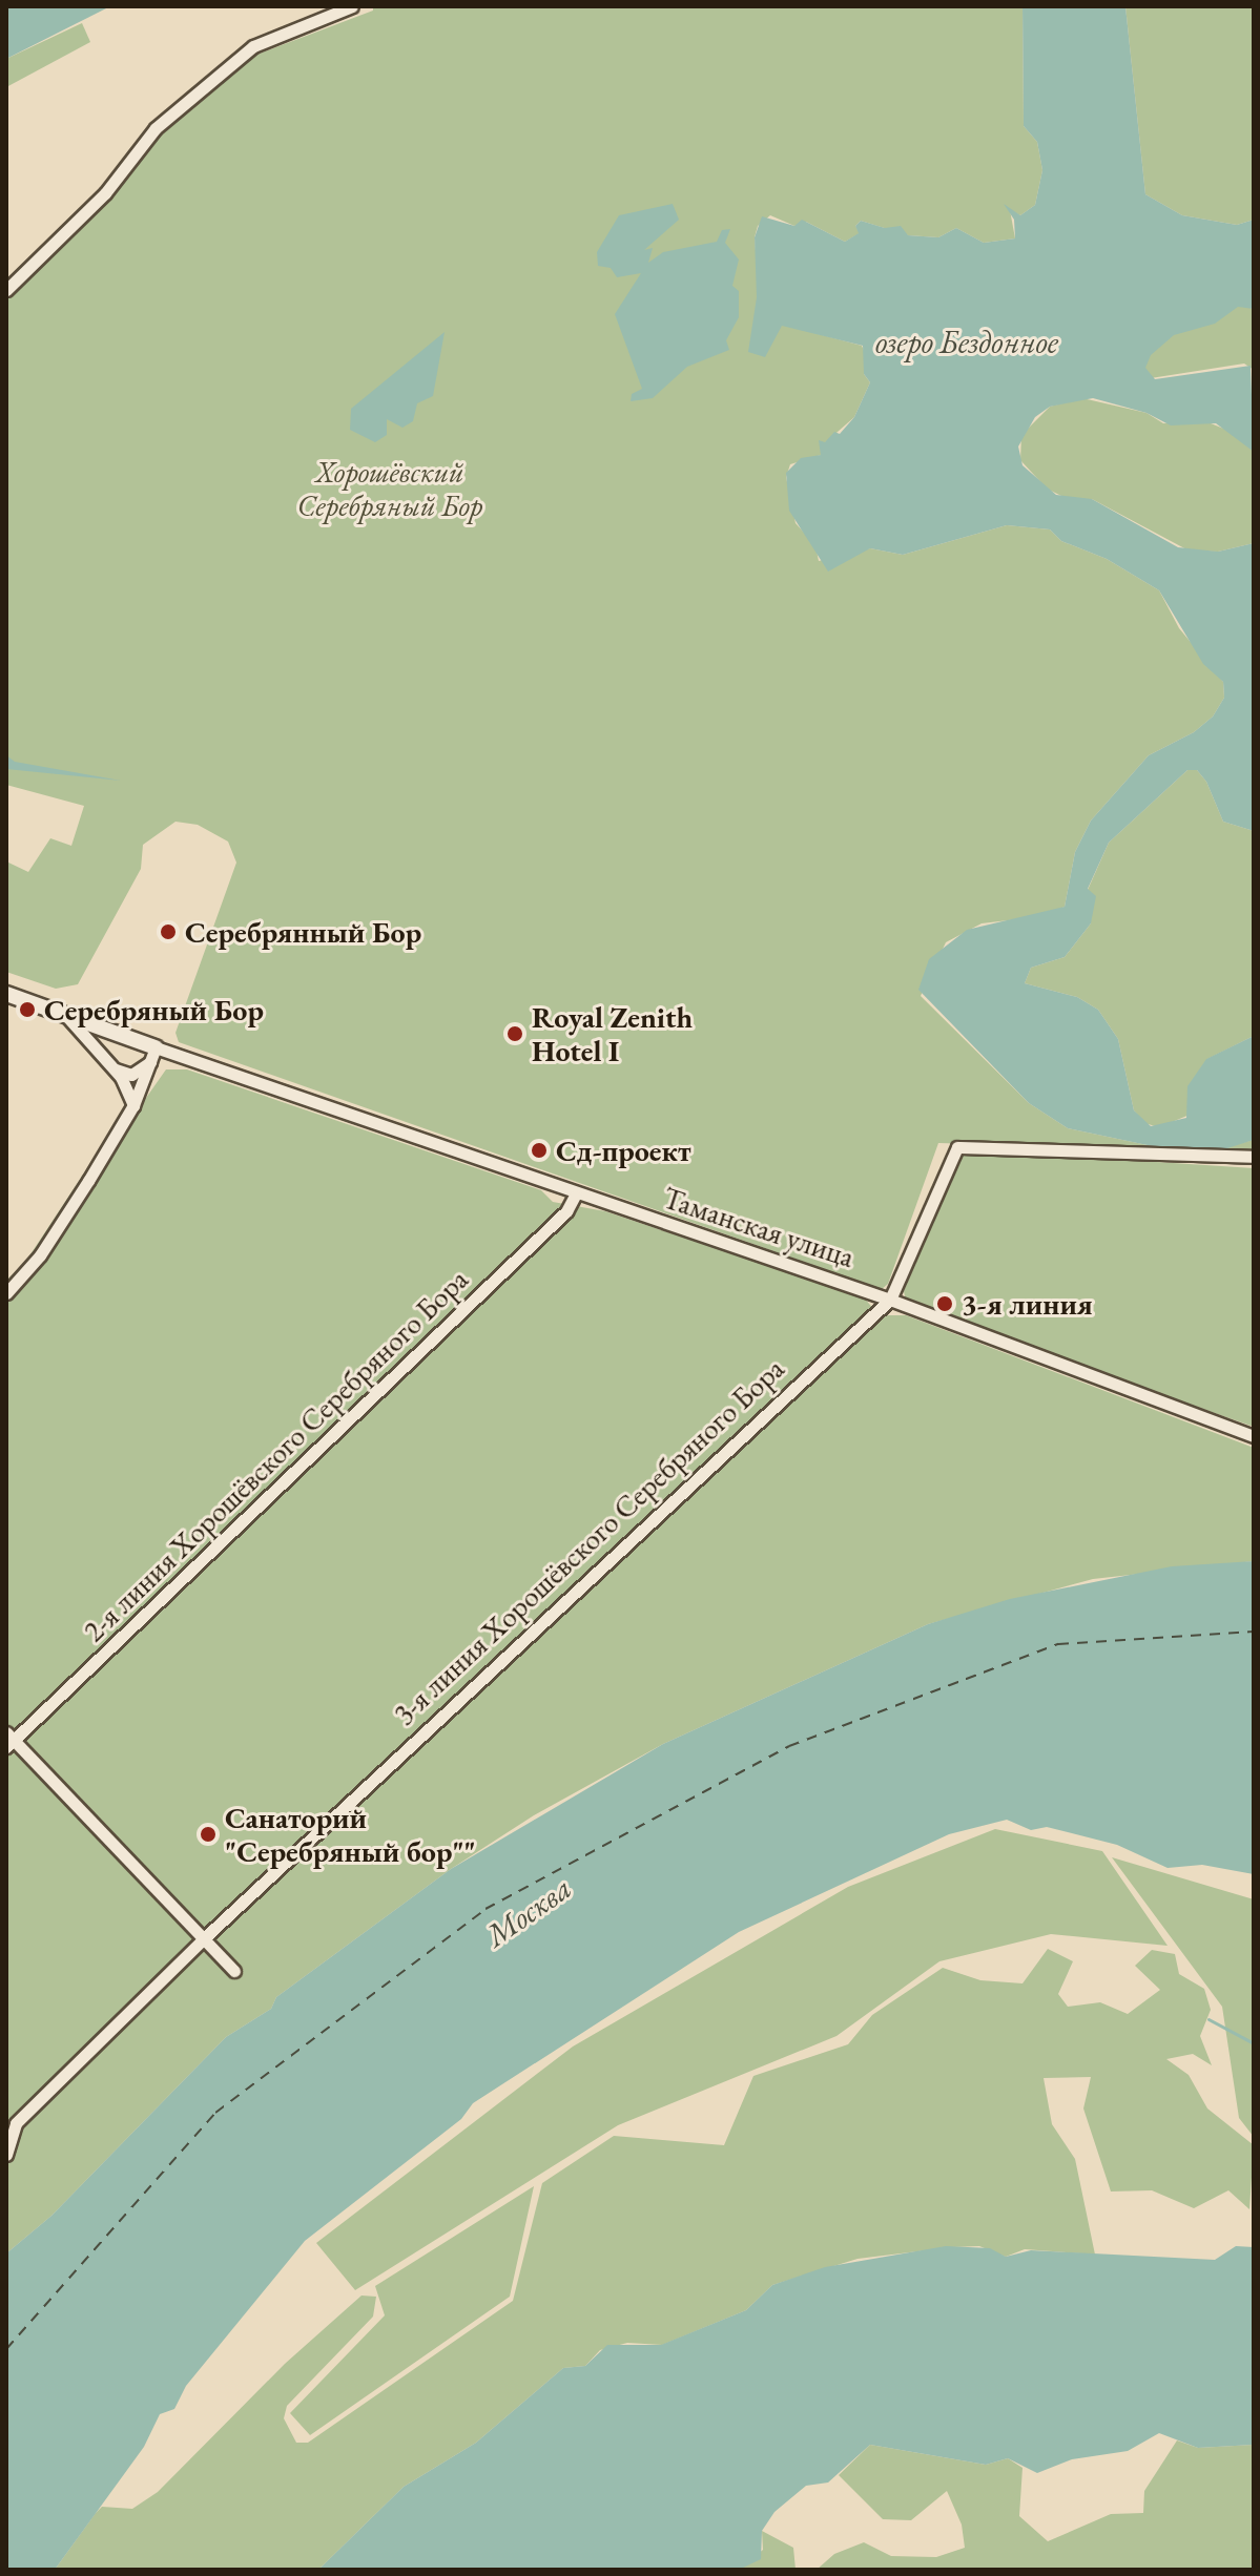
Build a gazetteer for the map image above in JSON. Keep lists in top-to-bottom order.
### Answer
{
  "streets": {
    "street": ["Таманская улица", "2-я линия Хорошёвского Серебряного Бора", "3-я линия Хорошёвского Серебряного Бора"]
  },
  "crossings": [
    ["Таманская улица", "2-я линия Хорошёвского Серебряного Бора"],
    ["Таманская улица", "3-я линия Хорошёвского Серебряного Бора"]
  ],
  "water": ["озеро Бездонное", "Москва"],
  "parks": ["Хорошёвский Серебряный Бор"],
  "places": [
    "Серебрянный Бор",
    "Серебряный Бор",
    "Royal Zenith Hotel I",
    "Сд-проект",
    "3-я линия",
    "Санаторий \"Серебряный бор\"\""
  ]
}
